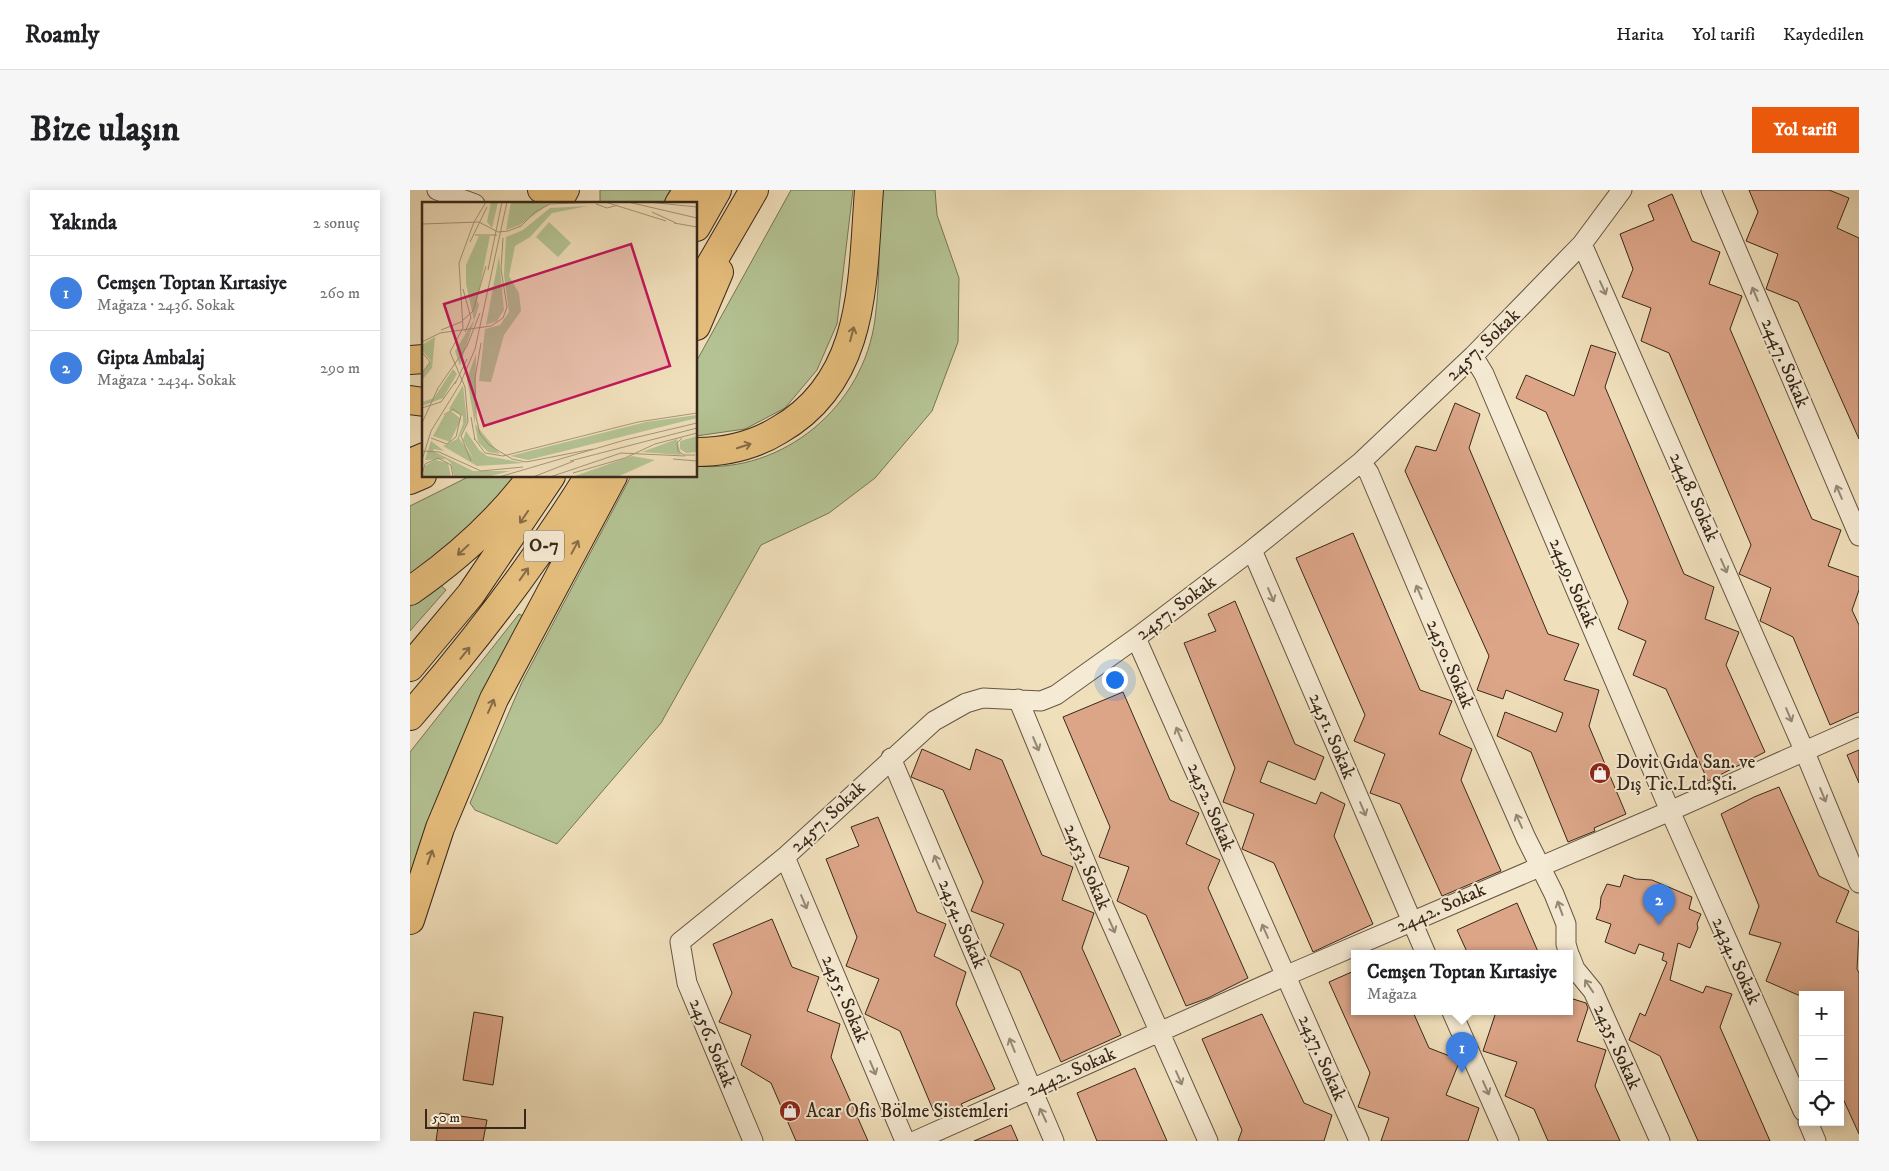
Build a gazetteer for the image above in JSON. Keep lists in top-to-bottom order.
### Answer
{
  "streets": {
    "highway": ["O-7"],
    "street": [
      "2457. Sokak",
      "2447. Sokak",
      "2448. Sokak",
      "2449. Sokak",
      "2450. Sokak",
      "2451. Sokak",
      "2452. Sokak",
      "2453. Sokak",
      "2442. Sokak",
      "2454. Sokak",
      "2434. Sokak",
      "2455. Sokak",
      "2456. Sokak",
      "2435. Sokak",
      "2437. Sokak"
    ]
  },
  "crossings": [
    ["2457. Sokak", "2448. Sokak"],
    ["2457. Sokak", "2449. Sokak"],
    ["2457. Sokak", "2450. Sokak"],
    ["2457. Sokak", "2451. Sokak"],
    ["2457. Sokak", "2452. Sokak"],
    ["2457. Sokak", "2453. Sokak"],
    ["2457. Sokak", "2454. Sokak"],
    ["2457. Sokak", "2455. Sokak"],
    ["2457. Sokak", "2456. Sokak"],
    ["2448. Sokak", "2442. Sokak"],
    ["2449. Sokak", "2442. Sokak"],
    ["2449. Sokak", "2434. Sokak"],
    ["2450. Sokak", "2442. Sokak"],
    ["2450. Sokak", "2435. Sokak"],
    ["2451. Sokak", "2442. Sokak"],
    ["2452. Sokak", "2442. Sokak"],
    ["2452. Sokak", "2437. Sokak"],
    ["2453. Sokak", "2442. Sokak"],
    ["2442. Sokak", "2454. Sokak"],
    ["2442. Sokak", "2434. Sokak"],
    ["2442. Sokak", "2435. Sokak"],
    ["2442. Sokak", "2437. Sokak"]
  ],
  "one_way": [
    "2447. Sokak",
    "2448. Sokak",
    "2450. Sokak",
    "2451. Sokak",
    "2452. Sokak",
    "2453. Sokak",
    "2454. Sokak",
    "2455. Sokak"
  ],
  "places": {
    "shop": ["Dovit Gıda San. ve Dış Tic.Ltd.Şti.", "Acar Ofis Bölme Sistemleri"]
  },
  "scale_bar": "50 m",
  "page": {
    "header": "Roamly",
    "nav": ["Harita", "Yol tarifi", "Kaydedilen"],
    "buttons": "Yol tarifi",
    "title": "Bize ulaşın",
    "heading": ["Yakında", "2 sonuç"],
    "list": [
      {
        "mark": "1",
        "name": "Cemşen Toptan Kırtasiye",
        "note": "Mağaza · 2436. Sokak",
        "value": "260 m"
      },
      {
        "mark": "2",
        "name": "Gipta Ambalaj",
        "note": "Mağaza · 2434. Sokak",
        "value": "290 m"
      }
    ],
    "pins": ["2", "1"],
    "popup": ["Cemşen Toptan Kırtasiye", "Mağaza"],
    "map_buttons": ["+", "−"],
    "scale": "50 m"
  }
}
